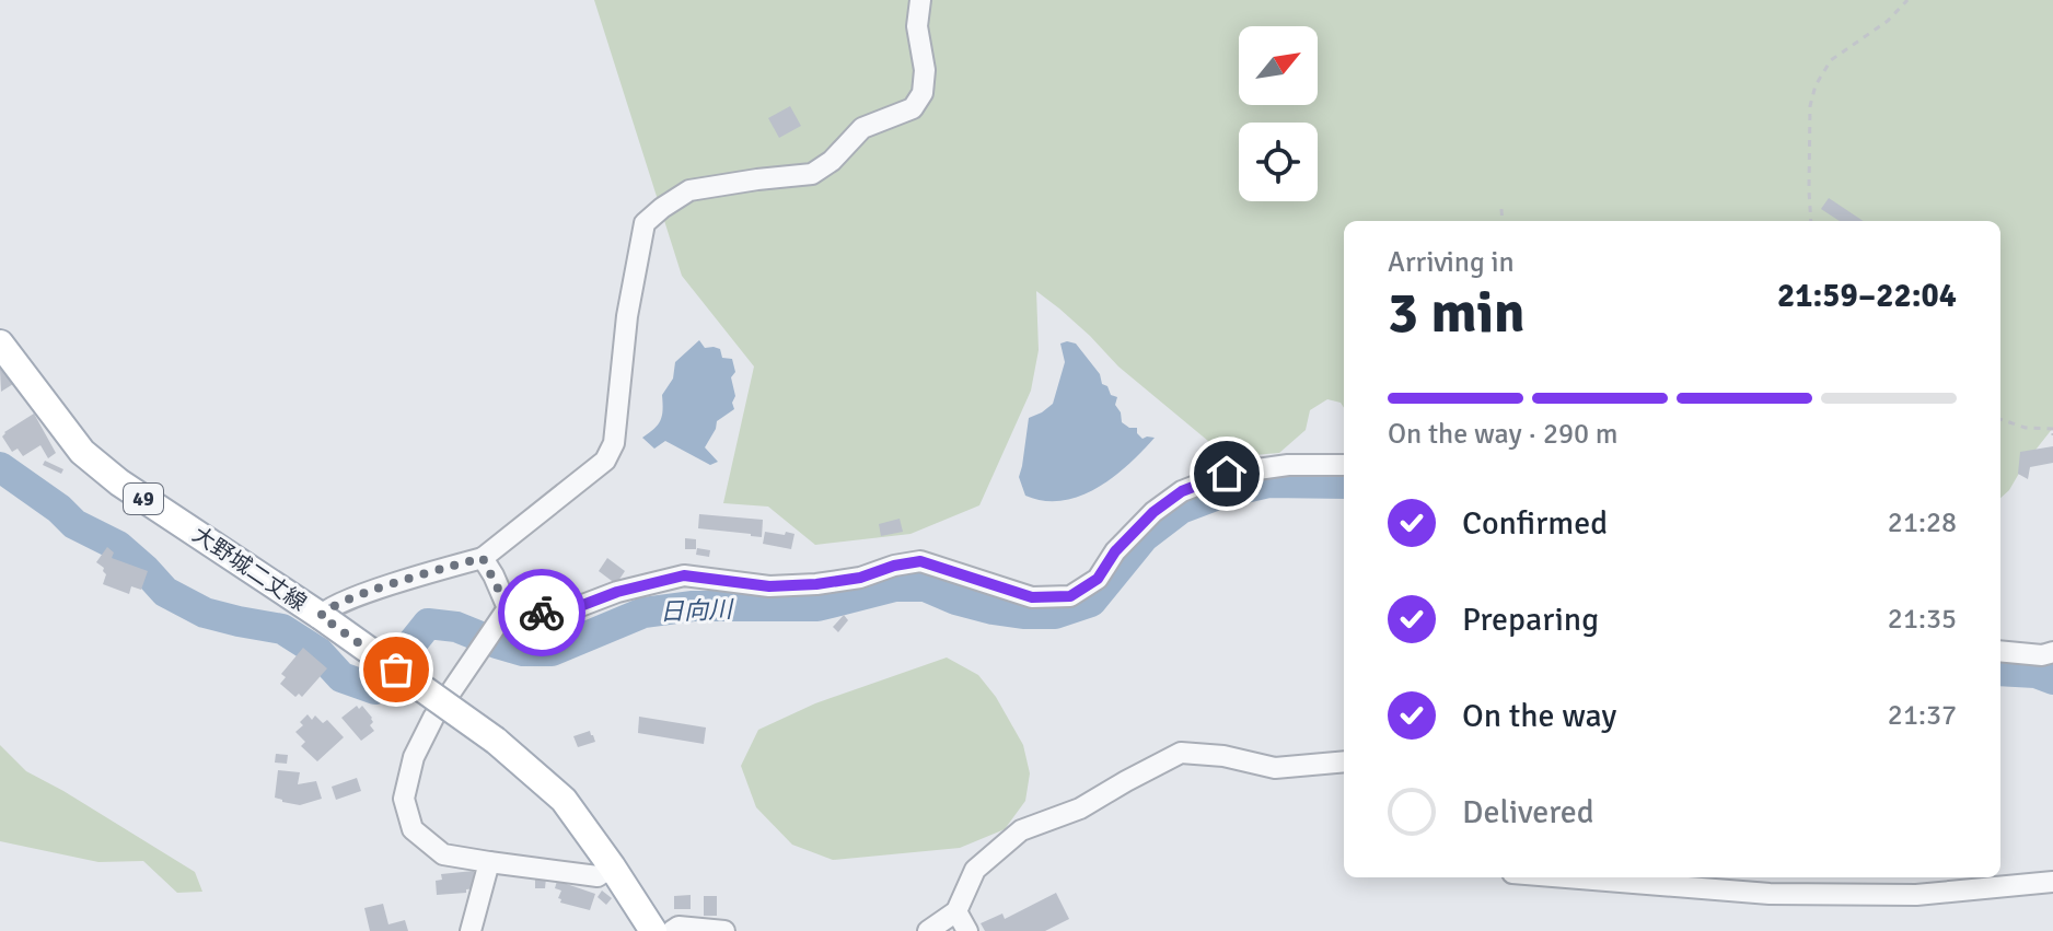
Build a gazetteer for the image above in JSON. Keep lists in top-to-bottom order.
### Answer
{
  "streets": {
    "main road": ["49", "大野城二丈線"]
  },
  "water": ["日向川"],
  "north": "top right",
  "page": {
    "heading": ["3 min", "Arriving in", "21:59–22:04"],
    "bar": "On the way · 290 m",
    "list": [
      ["Confirmed", "21:28"],
      ["Preparing", "21:35"],
      ["On the way", "21:37"],
      "Delivered"
    ]
  }
}
